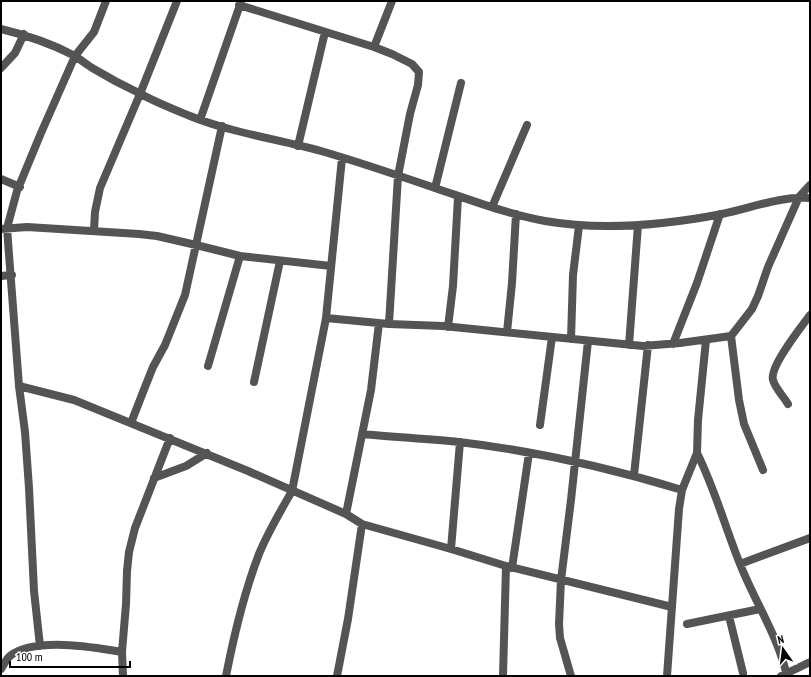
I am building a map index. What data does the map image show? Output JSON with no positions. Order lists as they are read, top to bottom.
{
  "scale_bar": "100 m",
  "north": "top"
}
